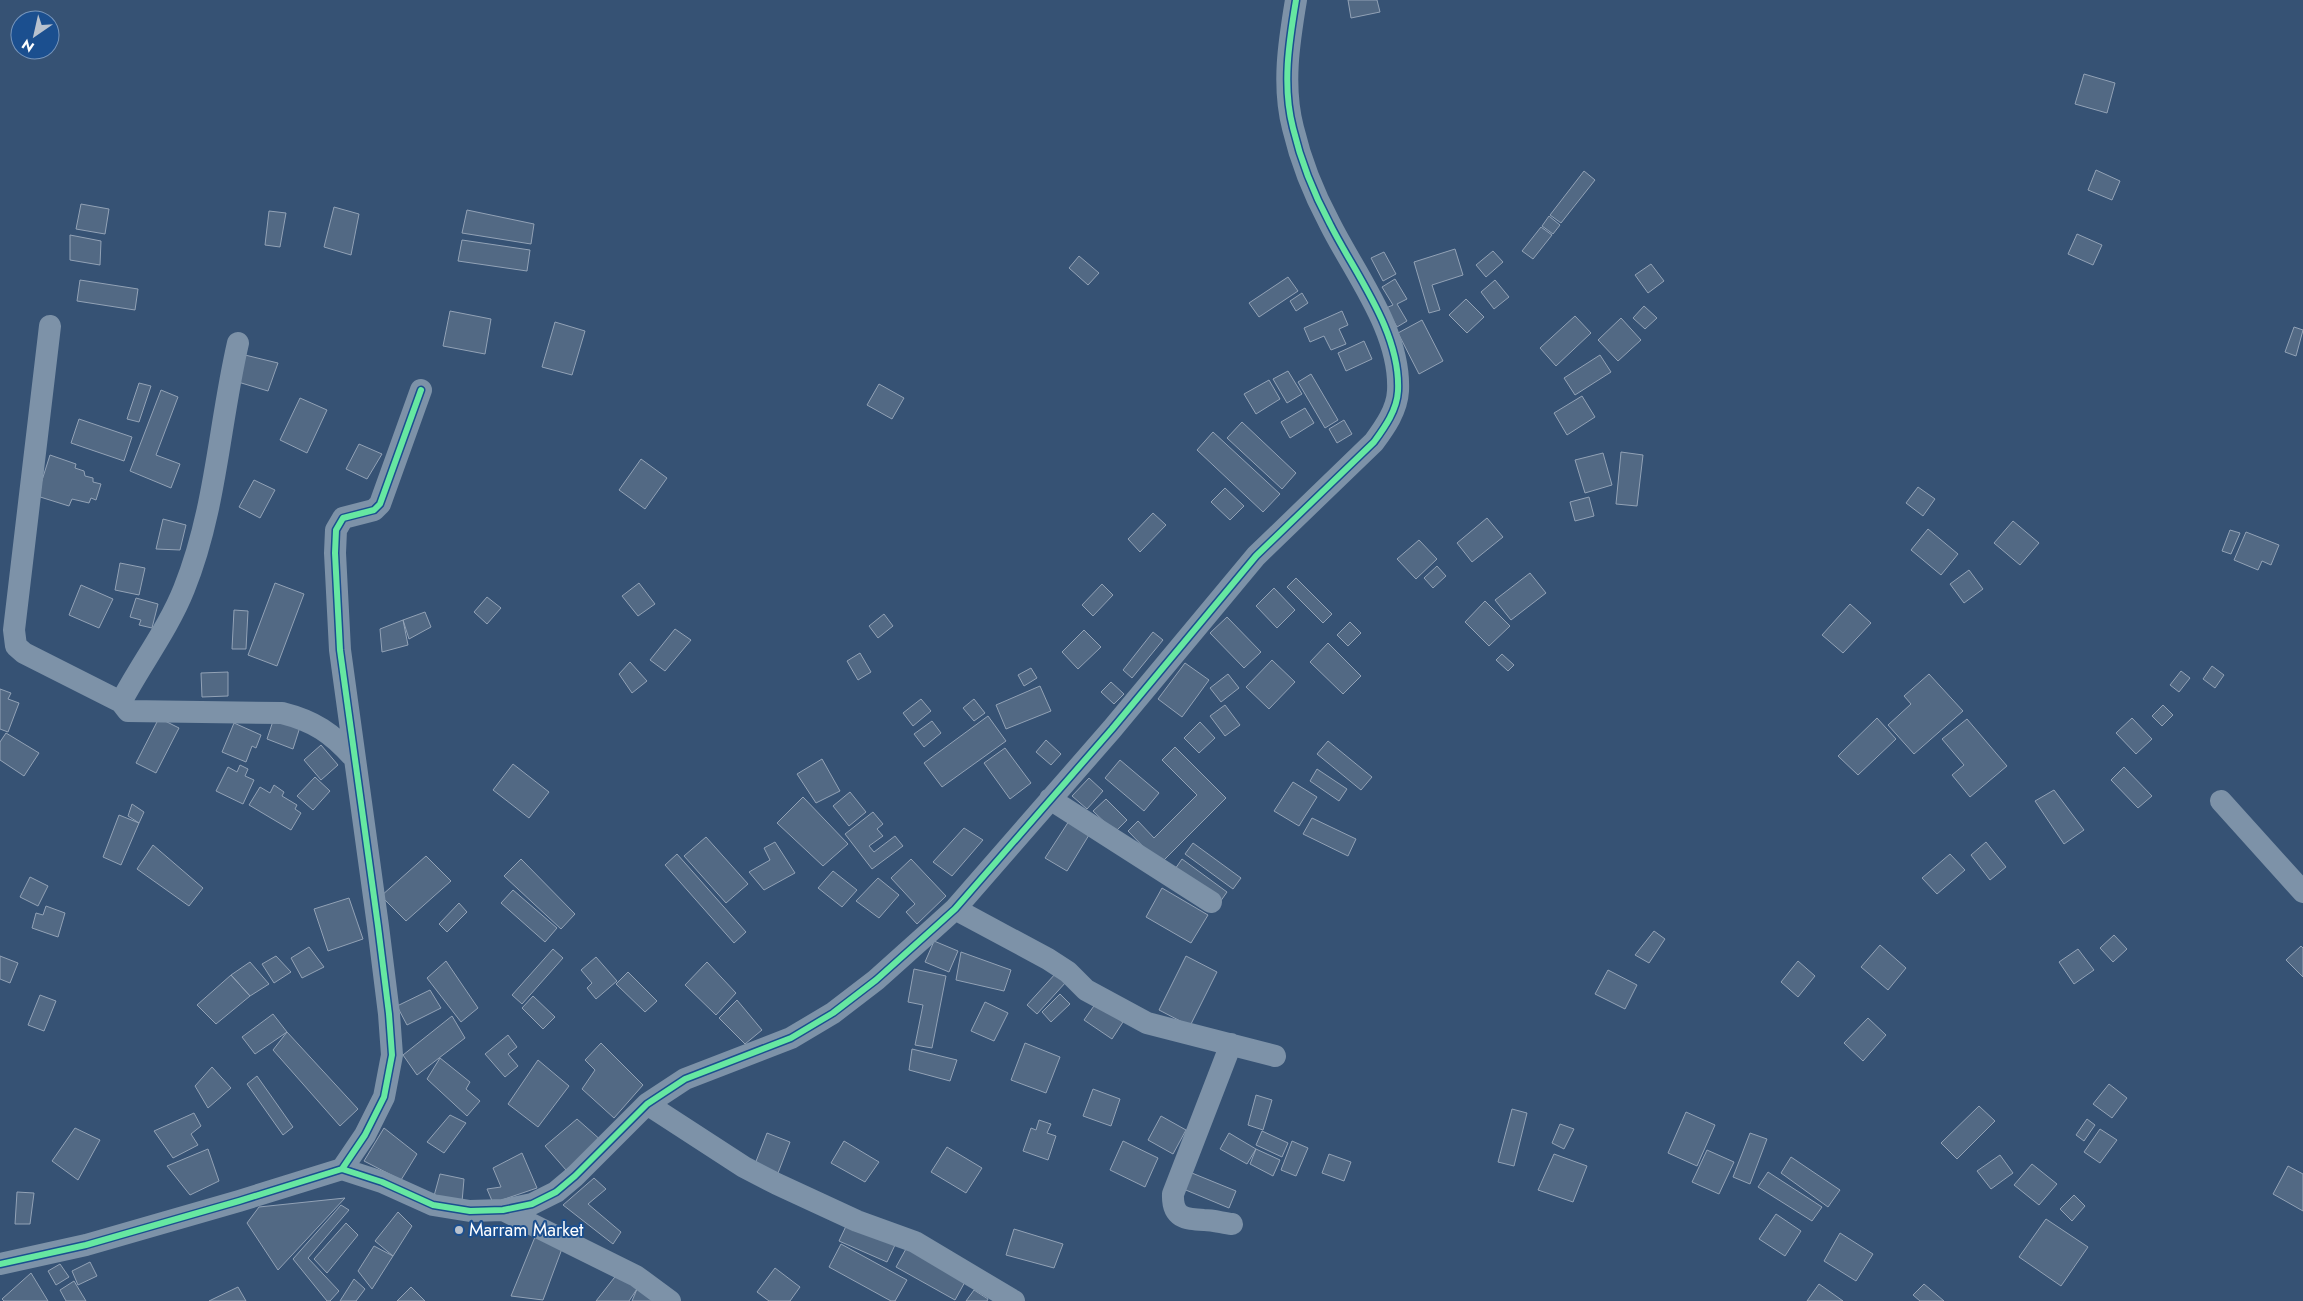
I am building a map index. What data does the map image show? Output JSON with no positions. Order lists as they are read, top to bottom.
{
  "places": ["Marram Market"],
  "north": "bottom left"
}
